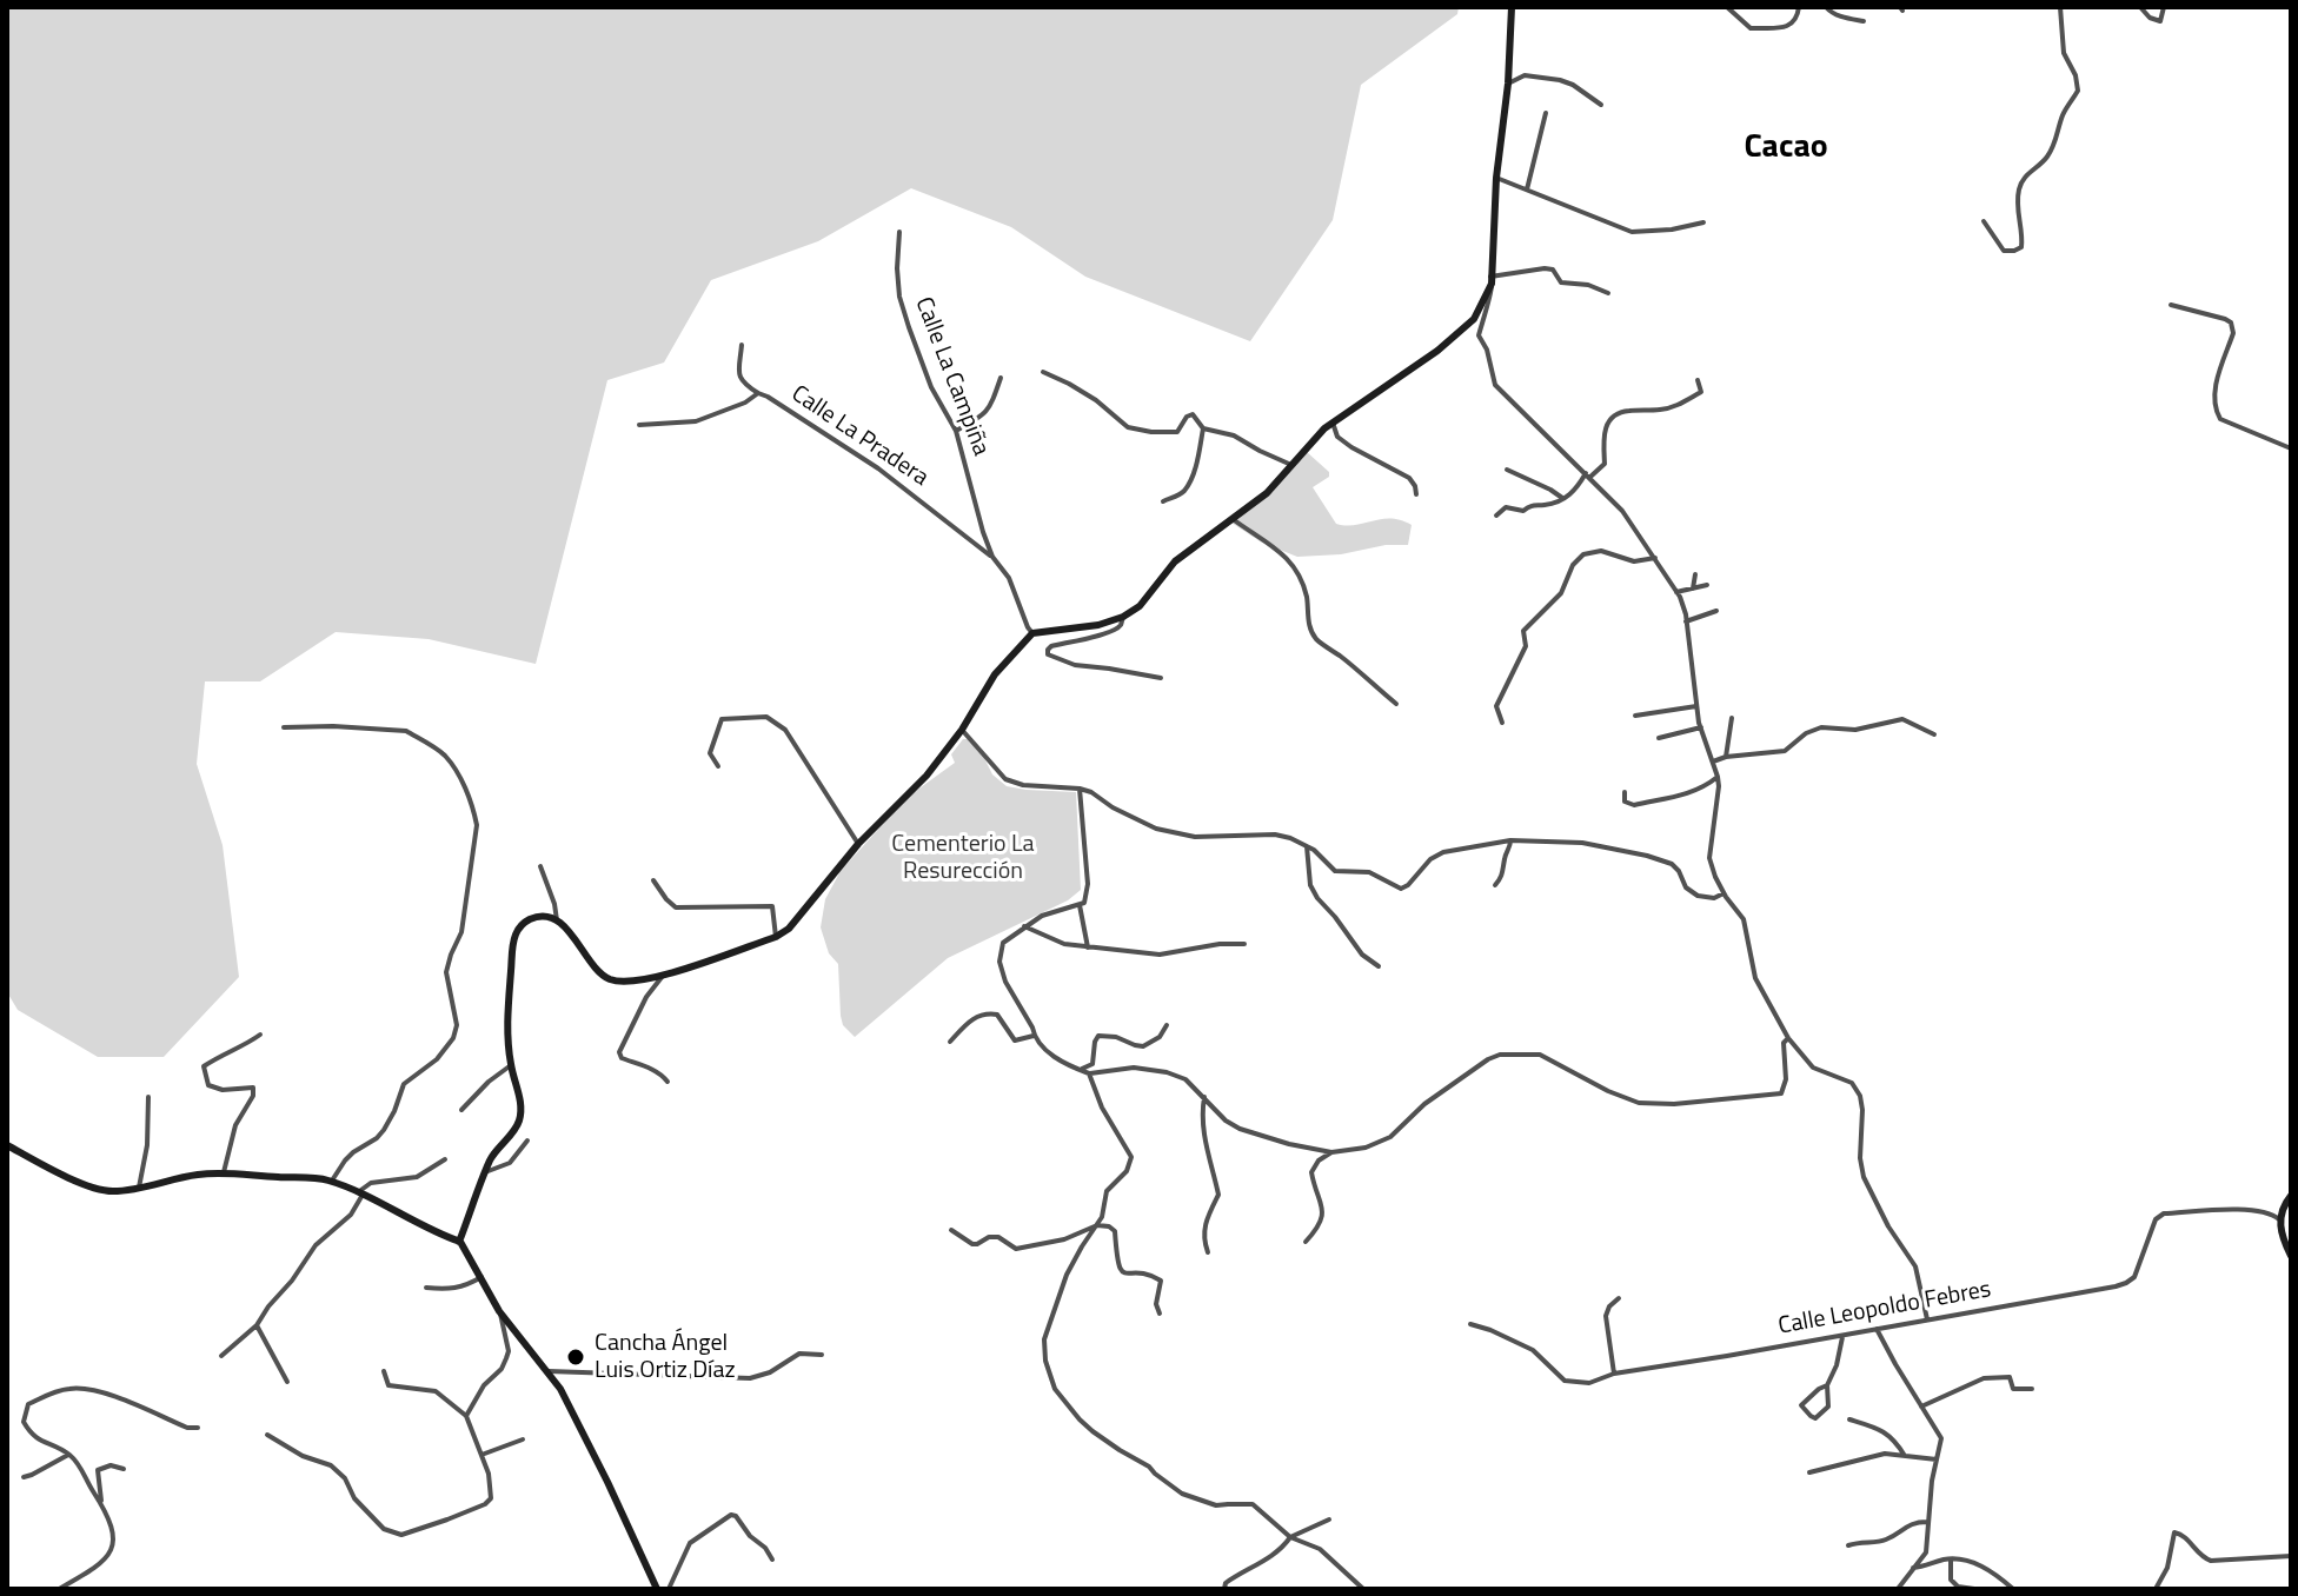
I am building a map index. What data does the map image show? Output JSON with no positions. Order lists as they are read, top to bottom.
{
  "streets": {
    "street": ["Calle La Campiña", "Calle La Pradera", "Calle Leopoldo Febres"]
  },
  "crossings": [
    ["Calle La Campiña", "Calle La Pradera"]
  ],
  "districts": ["Cacao"],
  "parks": ["Cementerio La Resurección"],
  "places": ["Cancha Ángel Luis Ortiz Díaz"]
}
